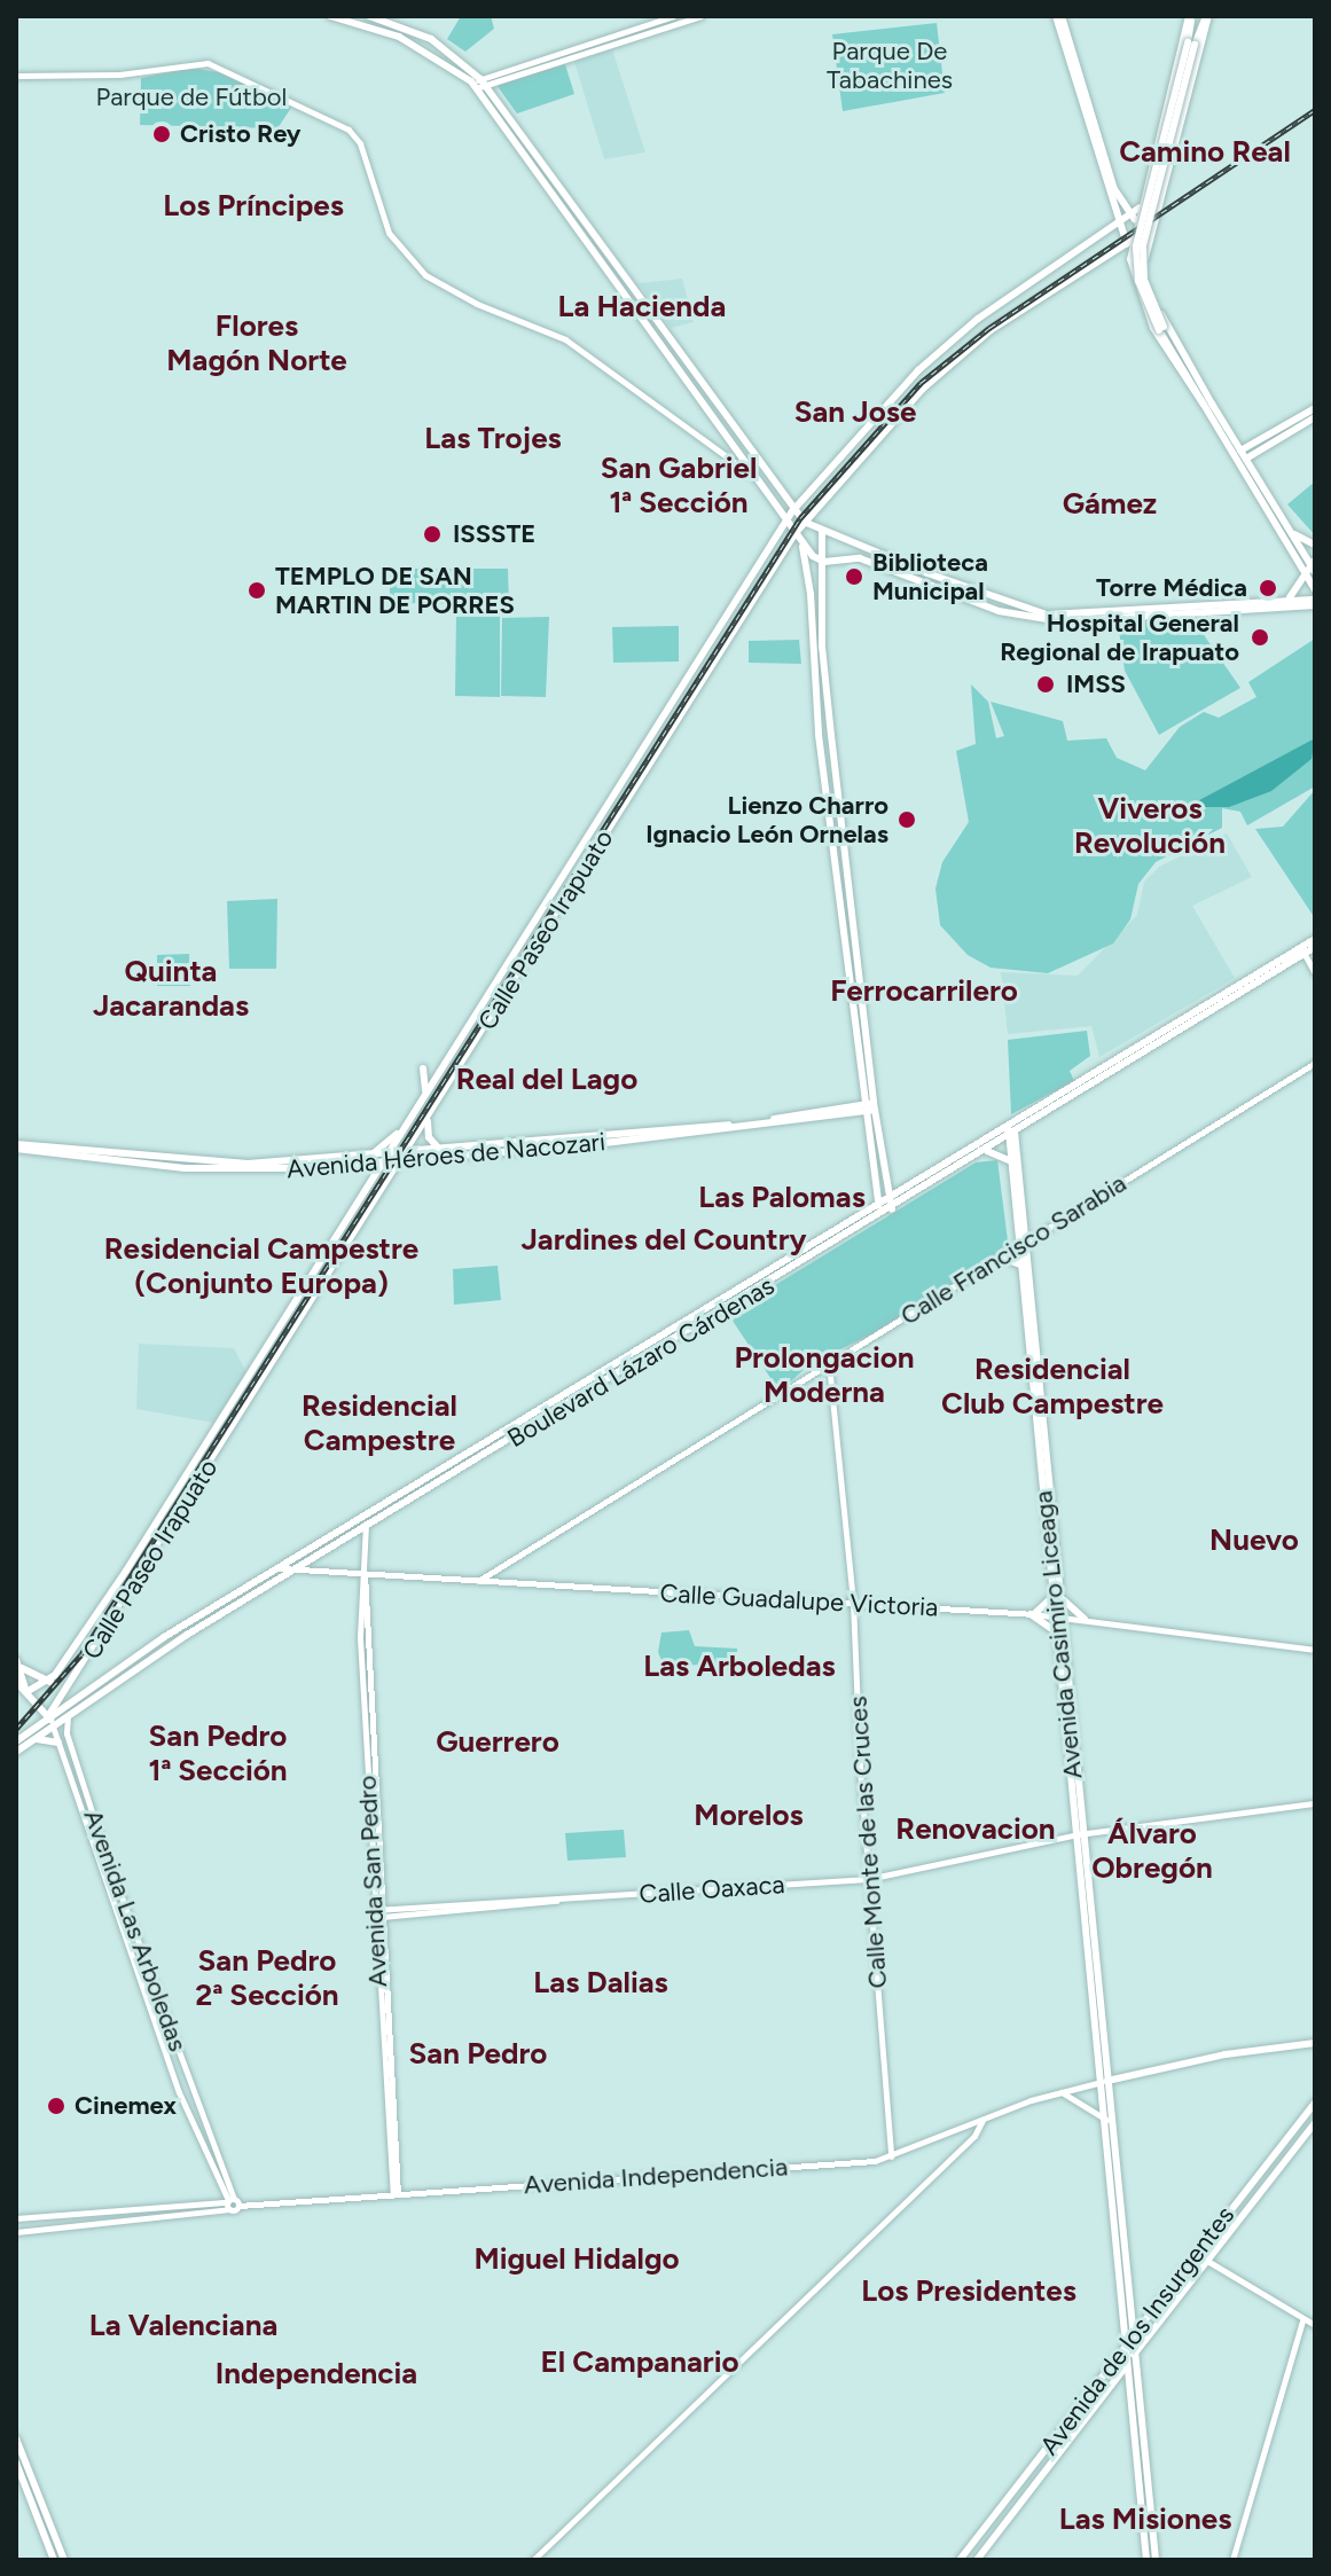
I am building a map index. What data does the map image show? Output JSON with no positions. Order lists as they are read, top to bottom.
{
  "streets": {
    "main road": [
      "Calle Paseo Irapuato",
      "Avenida Héroes de Nacozari",
      "Boulevard Lázaro Cárdenas",
      "Avenida Casimiro Liceaga",
      "Avenida Independencia",
      "Avenida de los Insurgentes"
    ],
    "street": [
      "Calle Francisco Sarabia",
      "Calle Guadalupe Victoria",
      "Calle Monte de las Cruces",
      "Avenida San Pedro",
      "Calle Oaxaca",
      "Avenida Las Arboledas"
    ]
  },
  "crossings": [
    ["Calle Paseo Irapuato", "Avenida Héroes de Nacozari"],
    ["Calle Paseo Irapuato", "Boulevard Lázaro Cárdenas"],
    ["Calle Francisco Sarabia", "Calle Guadalupe Victoria"],
    ["Calle Francisco Sarabia", "Avenida Casimiro Liceaga"],
    ["Calle Francisco Sarabia", "Calle Monte de las Cruces"],
    ["Boulevard Lázaro Cárdenas", "Calle Guadalupe Victoria"],
    ["Boulevard Lázaro Cárdenas", "Avenida Casimiro Liceaga"],
    ["Boulevard Lázaro Cárdenas", "Avenida San Pedro"],
    ["Boulevard Lázaro Cárdenas", "Avenida Las Arboledas"],
    ["Calle Guadalupe Victoria", "Avenida Casimiro Liceaga"],
    ["Calle Guadalupe Victoria", "Calle Monte de las Cruces"],
    ["Calle Guadalupe Victoria", "Avenida San Pedro"],
    ["Avenida Casimiro Liceaga", "Calle Oaxaca"],
    ["Avenida Casimiro Liceaga", "Avenida Independencia"],
    ["Avenida Casimiro Liceaga", "Avenida de los Insurgentes"],
    ["Calle Monte de las Cruces", "Calle Oaxaca"],
    ["Calle Monte de las Cruces", "Avenida Independencia"],
    ["Avenida San Pedro", "Calle Oaxaca"],
    ["Avenida San Pedro", "Avenida Independencia"],
    ["Avenida Las Arboledas", "Avenida Independencia"]
  ],
  "districts": [
    "Camino Real",
    "Los Príncipes",
    "La Hacienda",
    "Flores Magón Norte",
    "San Jose",
    "Las Trojes",
    "San Gabriel 1ª Sección",
    "Gámez",
    "Viveros Revolución",
    "Quinta Jacarandas",
    "Ferrocarrilero",
    "Real del Lago",
    "Las Palomas",
    "Jardines del Country",
    "Residencial Campestre (Conjunto Europa)",
    "Prolongacion Moderna",
    "Residencial Club Campestre",
    "Residencial Campestre",
    "Nuevo",
    "Las Arboledas",
    "San Pedro 1ª Sección",
    "Guerrero",
    "Morelos",
    "Renovacion",
    "Álvaro Obregón",
    "San Pedro 2ª Sección",
    "Las Dalias",
    "San Pedro",
    "Miguel Hidalgo",
    "Los Presidentes",
    "La Valenciana",
    "El Campanario",
    "Independencia",
    "Las Misiones"
  ],
  "parks": ["Parque De Tabachines", "Parque de Fútbol"],
  "places": [
    "Cristo Rey",
    "ISSSTE",
    "Biblioteca Municipal",
    "Torre Médica",
    "TEMPLO DE SAN MARTIN DE PORRES",
    "Hospital General Regional de Irapuato",
    "IMSS",
    "Lienzo Charro Ignacio León Ornelas",
    "Cinemex"
  ]
}
